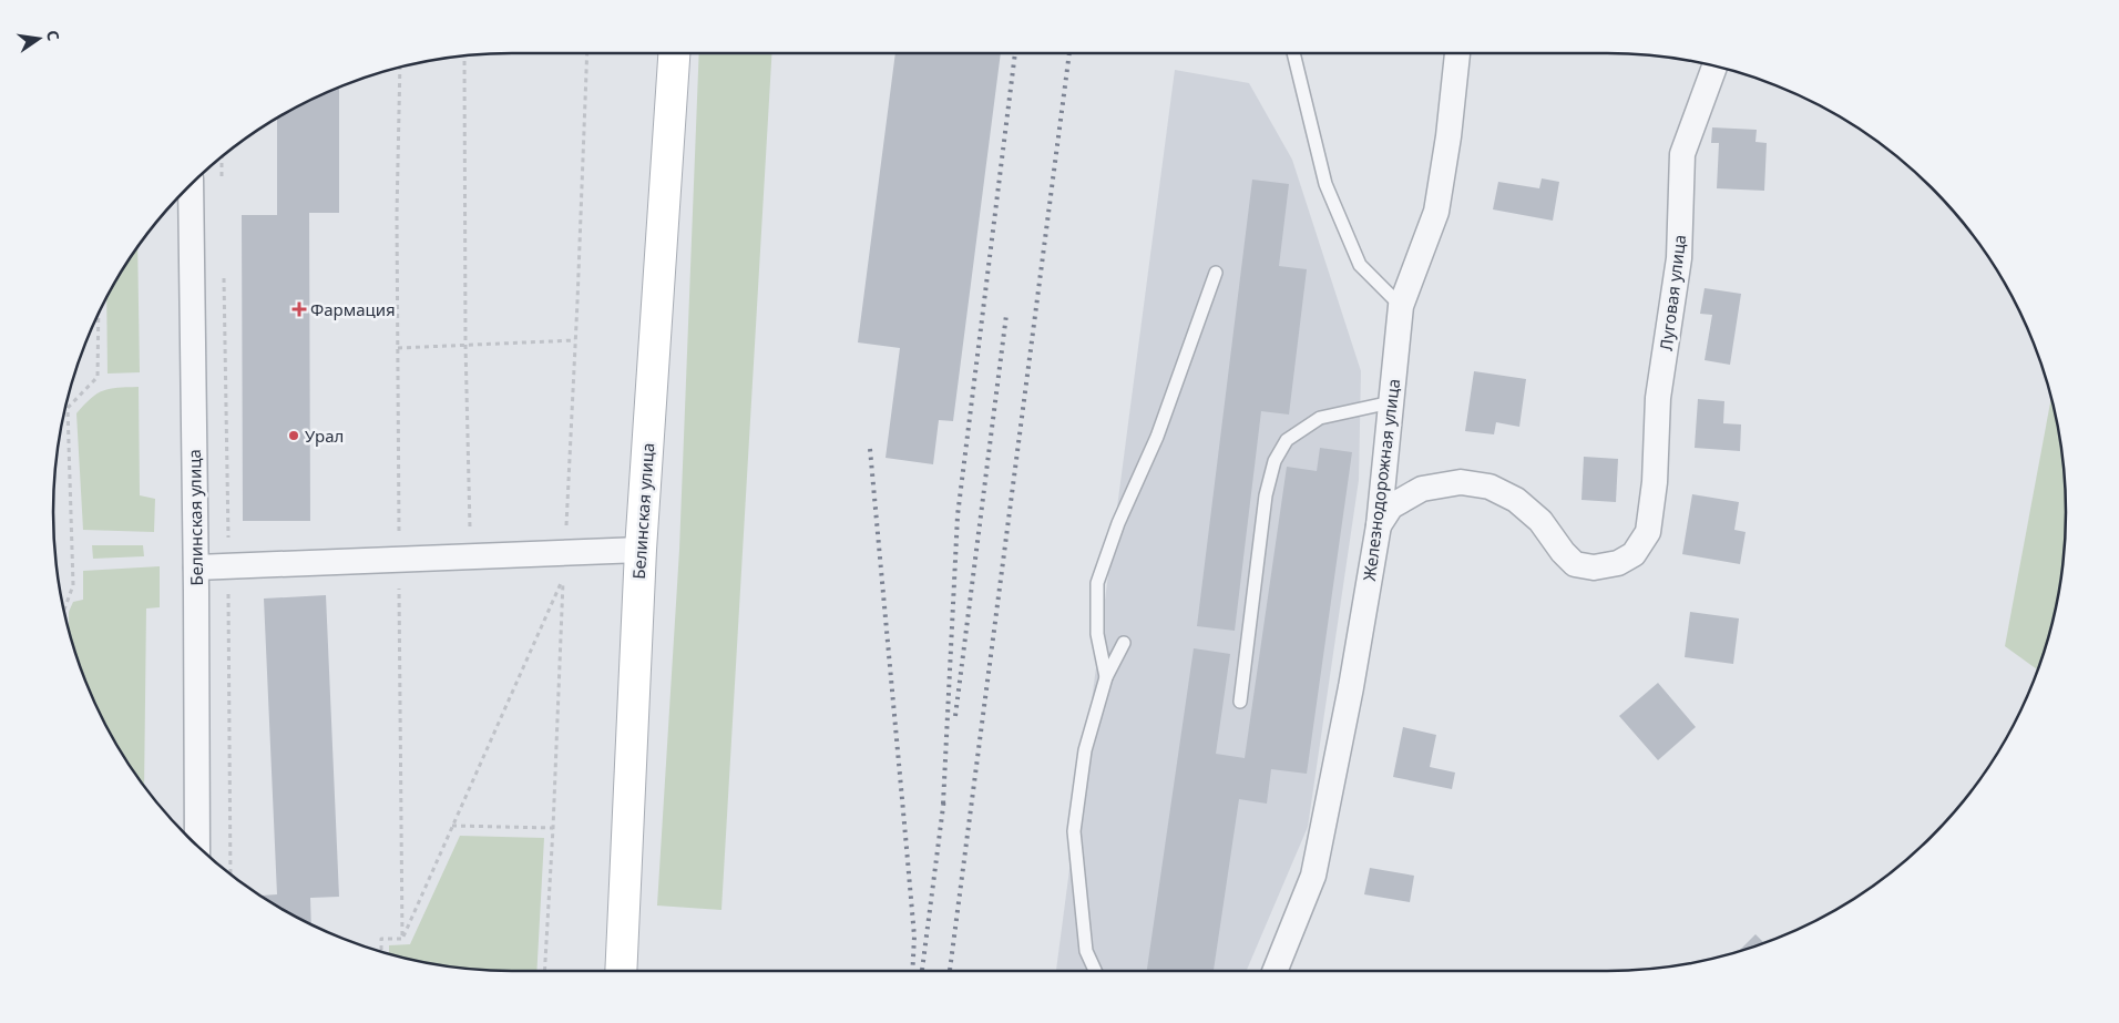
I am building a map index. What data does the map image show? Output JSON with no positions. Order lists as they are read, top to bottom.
{
  "streets": {
    "main road": ["Белинская улица"],
    "street": ["Луговая улица", "Железнодорожная улица"]
  },
  "crossings": [
    ["Луговая улица", "Железнодорожная улица"]
  ],
  "places": {
    "health": ["Фармация"],
    "other": ["Урал"]
  },
  "north": "right"
}
